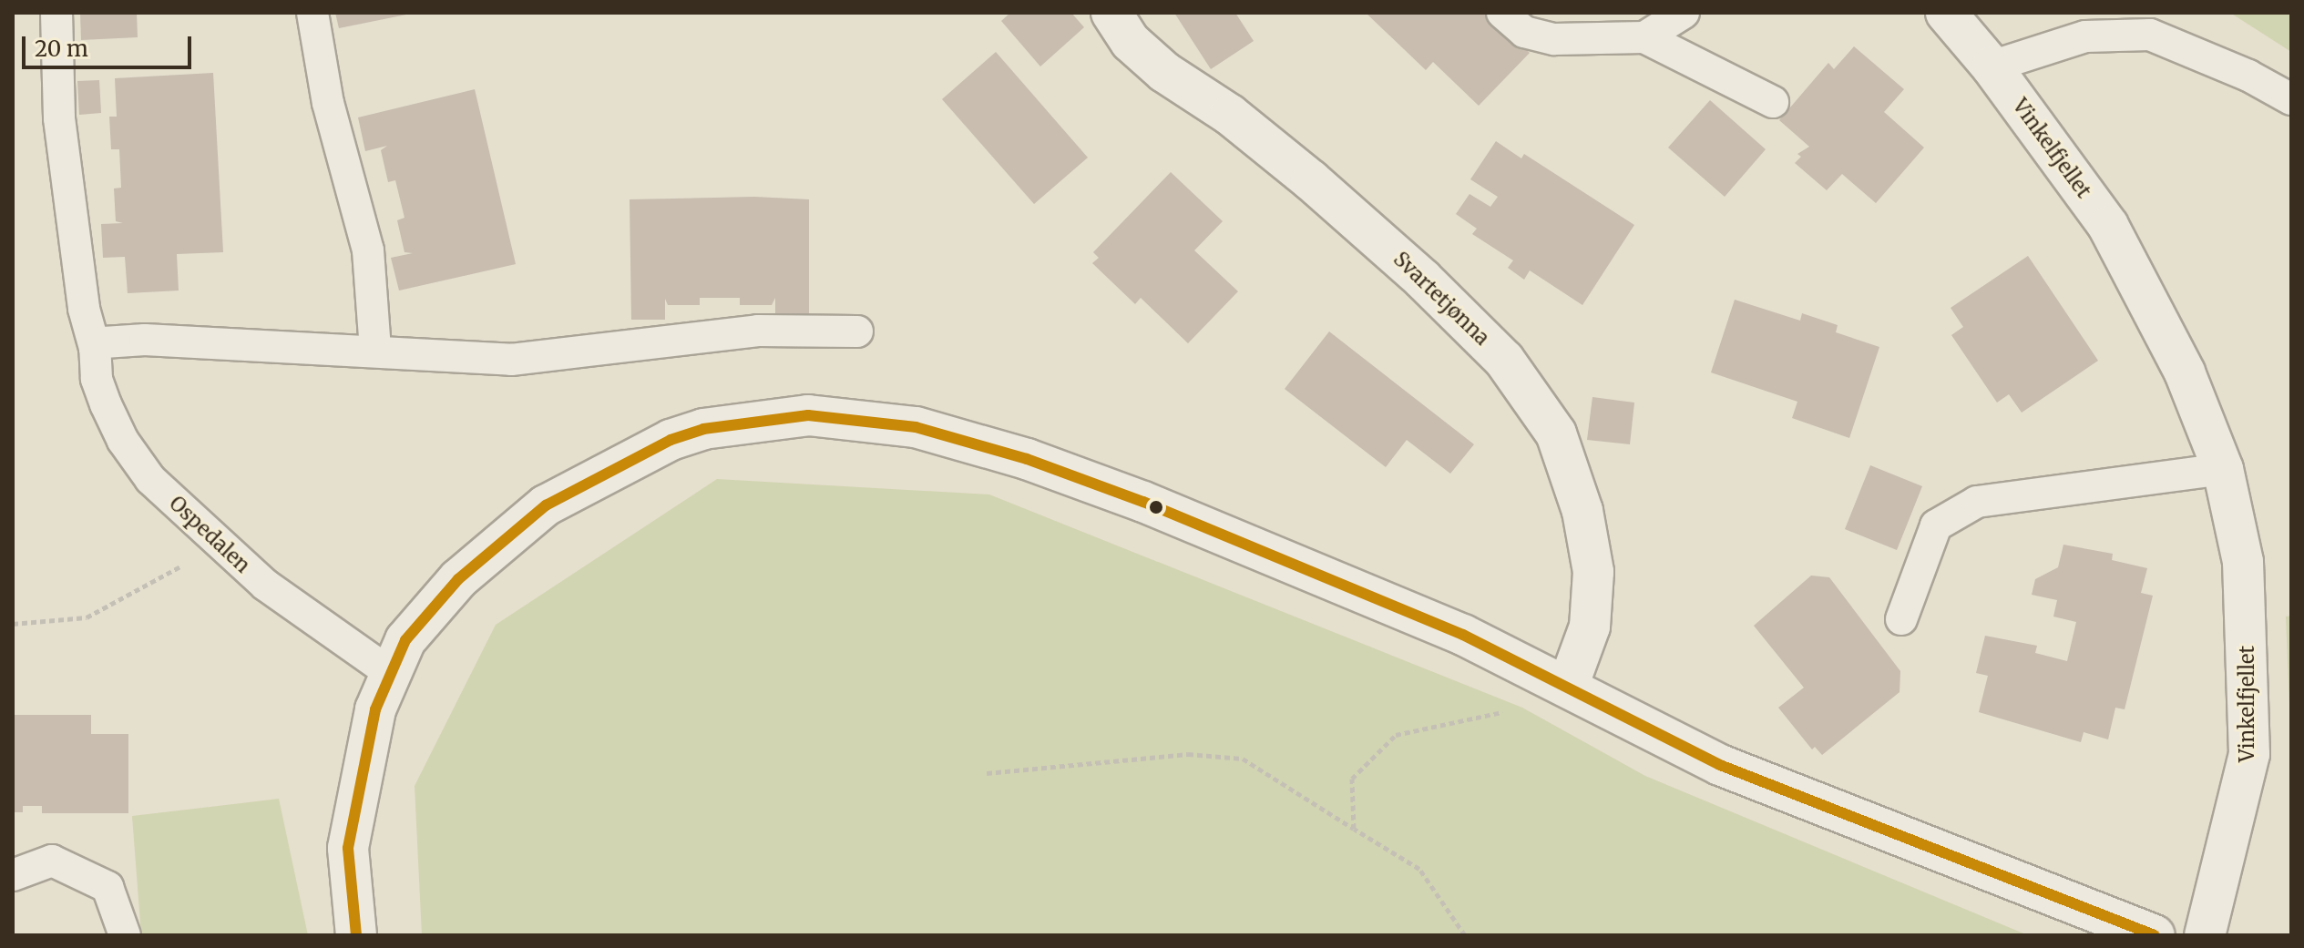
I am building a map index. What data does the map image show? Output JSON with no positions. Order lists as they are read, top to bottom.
{
  "streets": {
    "street": ["Vinkelfjellet", "Svartetjønna"],
    "lane": ["Ospedalen"]
  },
  "scale_bar": "20 m"
}
